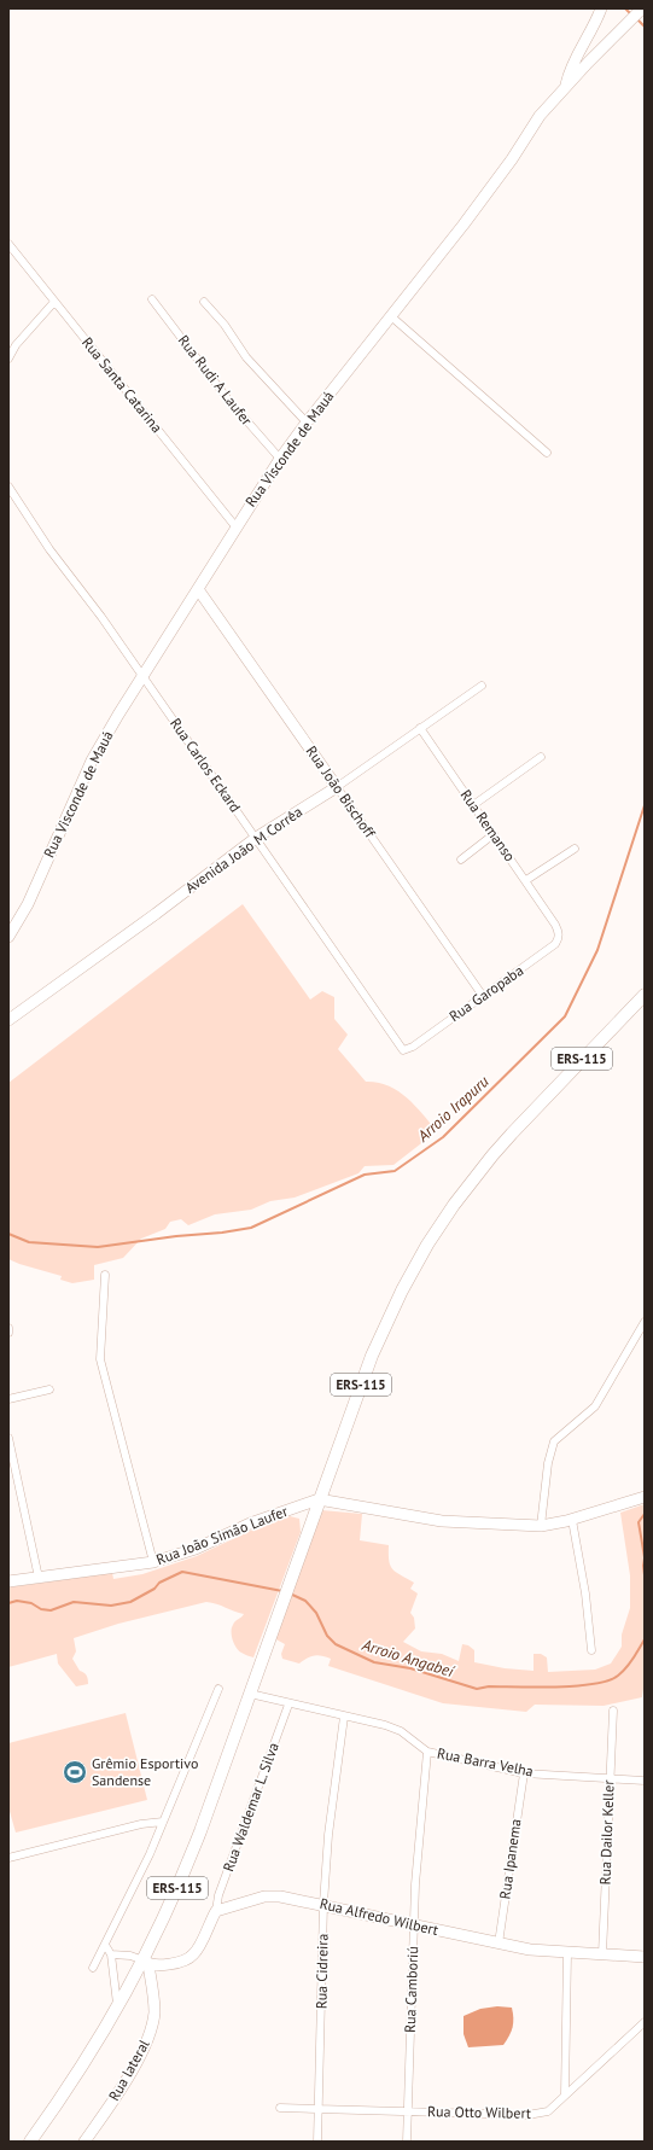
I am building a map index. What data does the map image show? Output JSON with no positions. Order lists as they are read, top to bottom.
{
  "streets": {
    "main road": ["ERS-115"],
    "street": [
      "Rua Rudi A Laufer",
      "Rua Santa Catarina",
      "Rua Visconde de Mauá",
      "Rua Carlos Eckard",
      "Rua João Bischoff",
      "Rua Remanso",
      "Avenida João M Corrêa",
      "Rua Garopaba",
      "Rua João Simão Laufer",
      "Rua Barra Velha",
      "Rua Waldemar L. Silva",
      "Rua Dailor Keller",
      "Rua Ipanema",
      "Rua Alfredo Wilbert",
      "Rua Cidreira",
      "Rua Camboriú",
      "Rua lateral",
      "Rua Otto Wilbert"
    ]
  },
  "crossings": [
    ["Rua Rudi A Laufer", "Rua Visconde de Mauá"],
    ["Rua Santa Catarina", "Rua Visconde de Mauá"],
    ["Rua Visconde de Mauá", "Rua Carlos Eckard"],
    ["Rua Visconde de Mauá", "Rua João Bischoff"],
    ["Rua Carlos Eckard", "Avenida João M Corrêa"],
    ["Rua Carlos Eckard", "Rua Garopaba"],
    ["Rua João Bischoff", "Avenida João M Corrêa"],
    ["Rua João Bischoff", "Rua Garopaba"],
    ["Rua Remanso", "Avenida João M Corrêa"],
    ["Rua Remanso", "Rua Garopaba"],
    ["ERS-115", "Rua João Simão Laufer"],
    ["ERS-115", "Rua Barra Velha"],
    ["ERS-115", "Rua lateral"],
    ["Rua Barra Velha", "Rua Waldemar L. Silva"],
    ["Rua Barra Velha", "Rua Dailor Keller"],
    ["Rua Barra Velha", "Rua Ipanema"],
    ["Rua Barra Velha", "Rua Cidreira"],
    ["Rua Barra Velha", "Rua Camboriú"],
    ["Rua Waldemar L. Silva", "Rua Alfredo Wilbert"],
    ["Rua Dailor Keller", "Rua Alfredo Wilbert"],
    ["Rua Ipanema", "Rua Alfredo Wilbert"],
    ["Rua Alfredo Wilbert", "Rua Cidreira"],
    ["Rua Alfredo Wilbert", "Rua Camboriú"],
    ["Rua Cidreira", "Rua Otto Wilbert"],
    ["Rua Camboriú", "Rua Otto Wilbert"]
  ],
  "water": ["Arroio Irapuru", "Arroio Angabeí"],
  "places": {
    "sports": ["Grêmio Esportivo Sandense"]
  }
}
